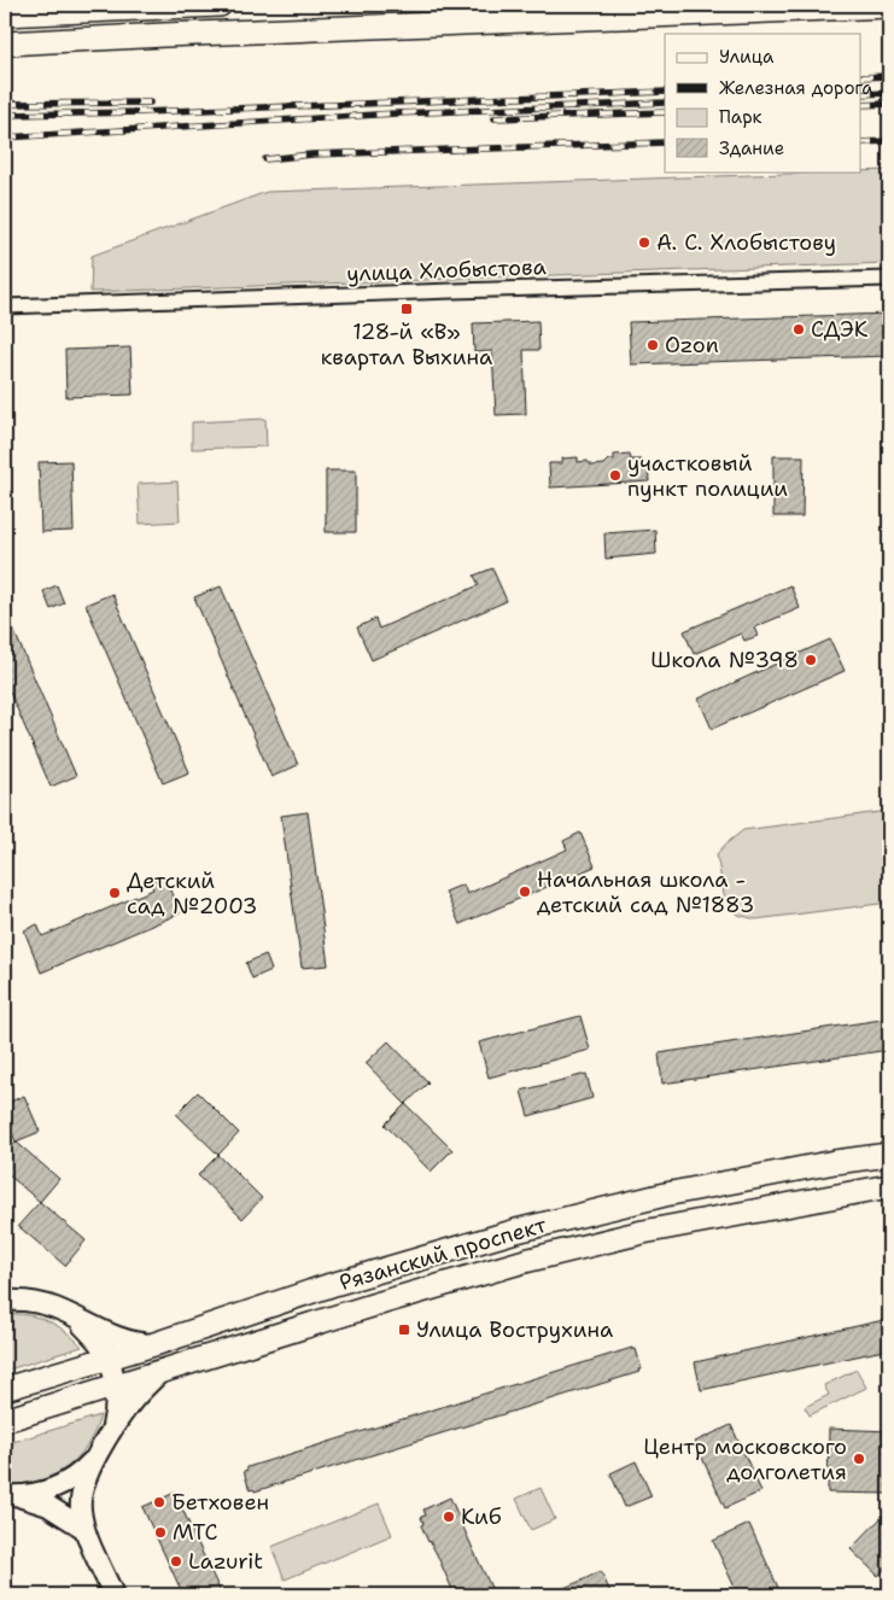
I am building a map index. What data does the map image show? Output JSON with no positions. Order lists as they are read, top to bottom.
{
  "streets": {
    "main road": ["Рязанский проспект"],
    "street": ["улица Хлобыстова"]
  },
  "places": {
    "other": [
      "А. С. Хлобыстову",
      "СДЭК",
      "Ozon",
      "участковый пункт полиции",
      "Школа №398",
      "Начальная школа - детский сад №1883",
      "Детский сад №2003",
      "Центр московского долголетия",
      "Бетховен",
      "Киб",
      "МТС",
      "Lazurit"
    ],
    "transit": ["128-й «В» квартал Выхина", "Улица Вострухина"]
  },
  "legend": [
    "Улица",
    "Железная дорога",
    "Парк",
    "Здание"
  ]
}
